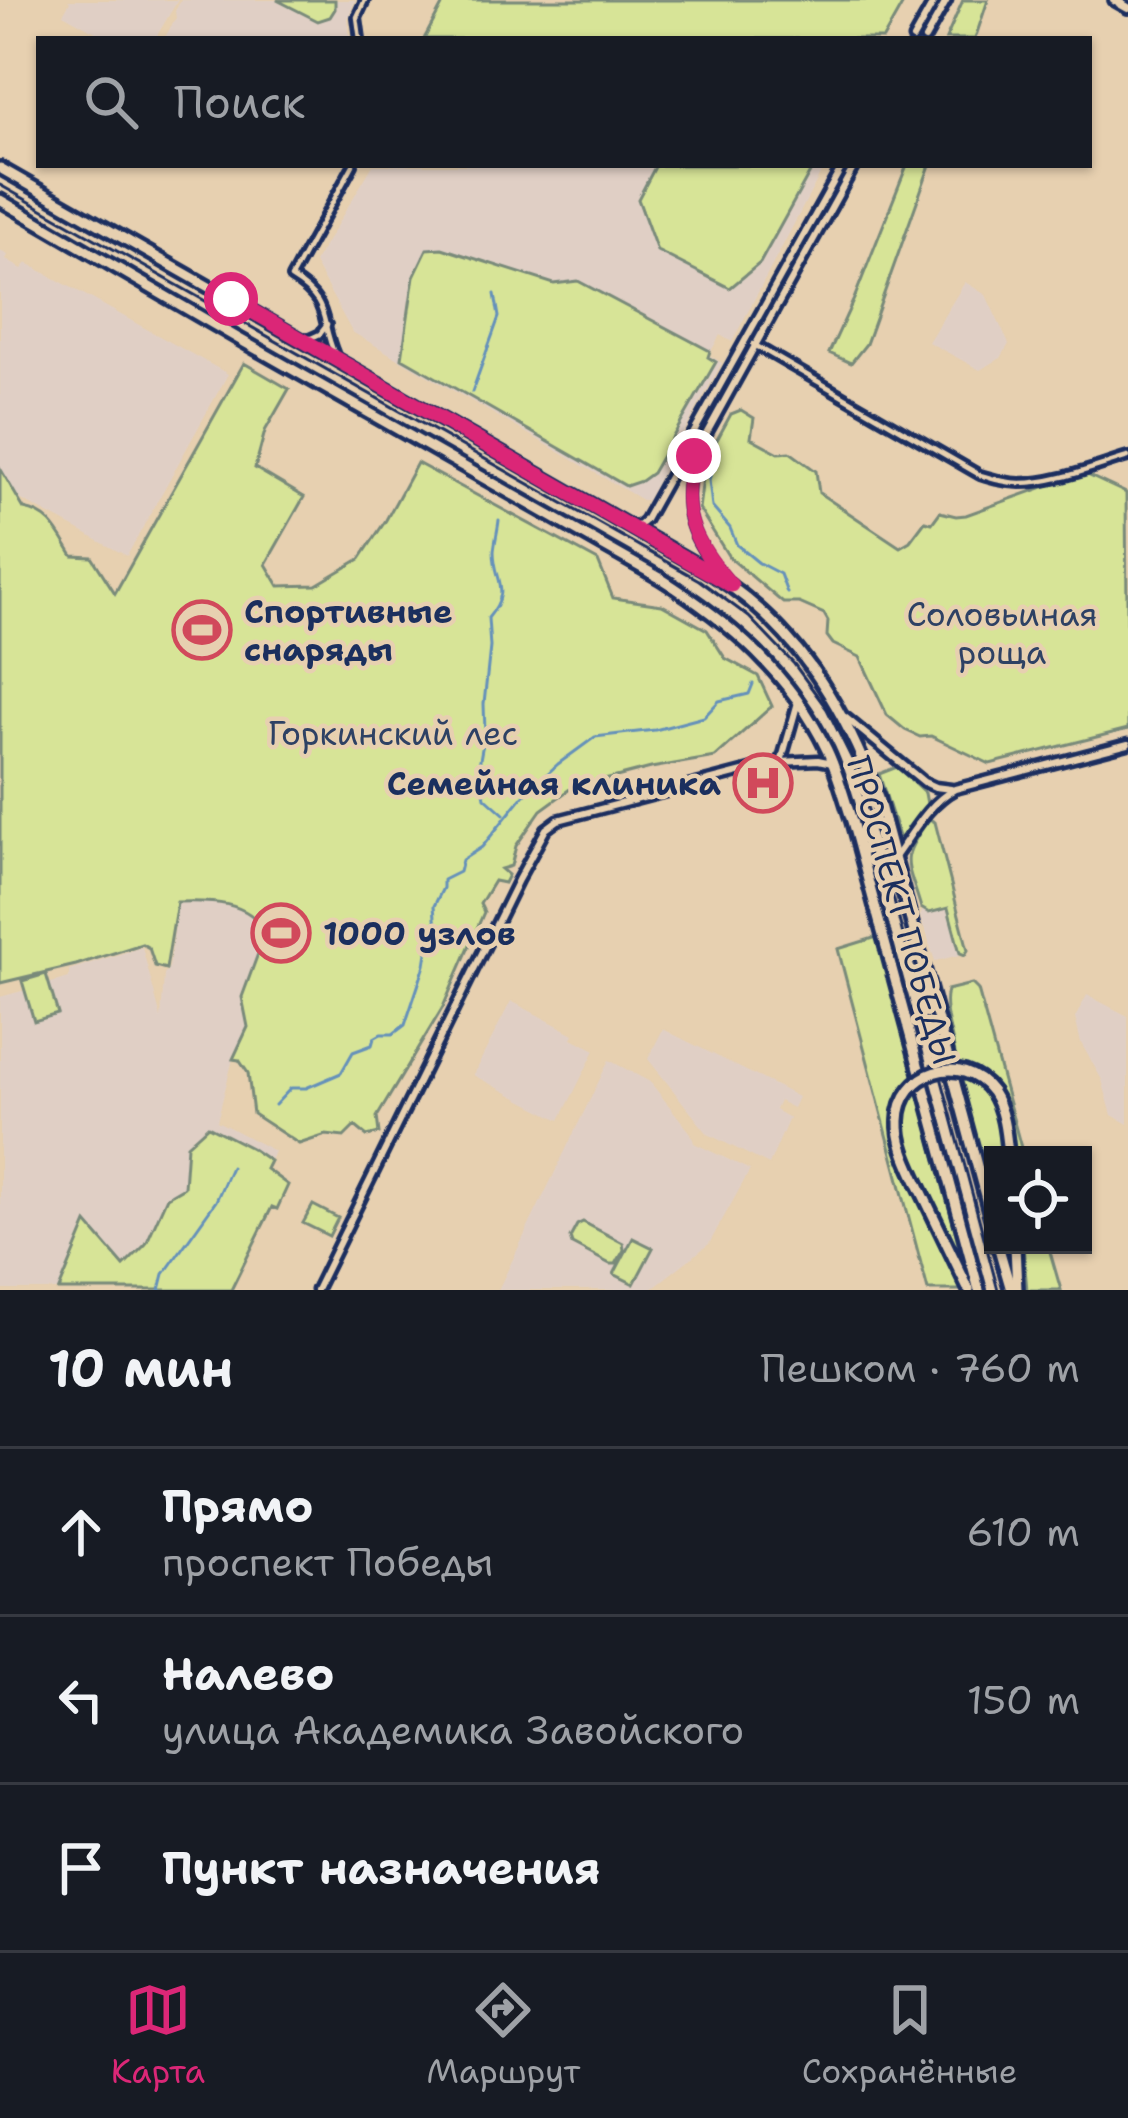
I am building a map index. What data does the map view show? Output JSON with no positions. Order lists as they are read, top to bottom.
{
  "streets": {
    "main road": ["ПРОСПЕКТ ПОБЕДЫ"]
  },
  "parks": ["Соловьиная роща", "Горкинский лес"],
  "places": {
    "sports": ["Спортивные снаряды", "1000 узлов"],
    "hospital": ["Семейная клиника"]
  },
  "page": {
    "search": "Поиск",
    "heading": ["10 мин", "Пешком · 760 m"],
    "list": [
      ["Прямо", "проспект Победы", "610 m"],
      ["Налево", "улица Академика Завойского", "150 m"],
      "Пункт назначения"
    ],
    "nav": ["Карта", "Маршрут", "Сохранённые"]
  }
}
